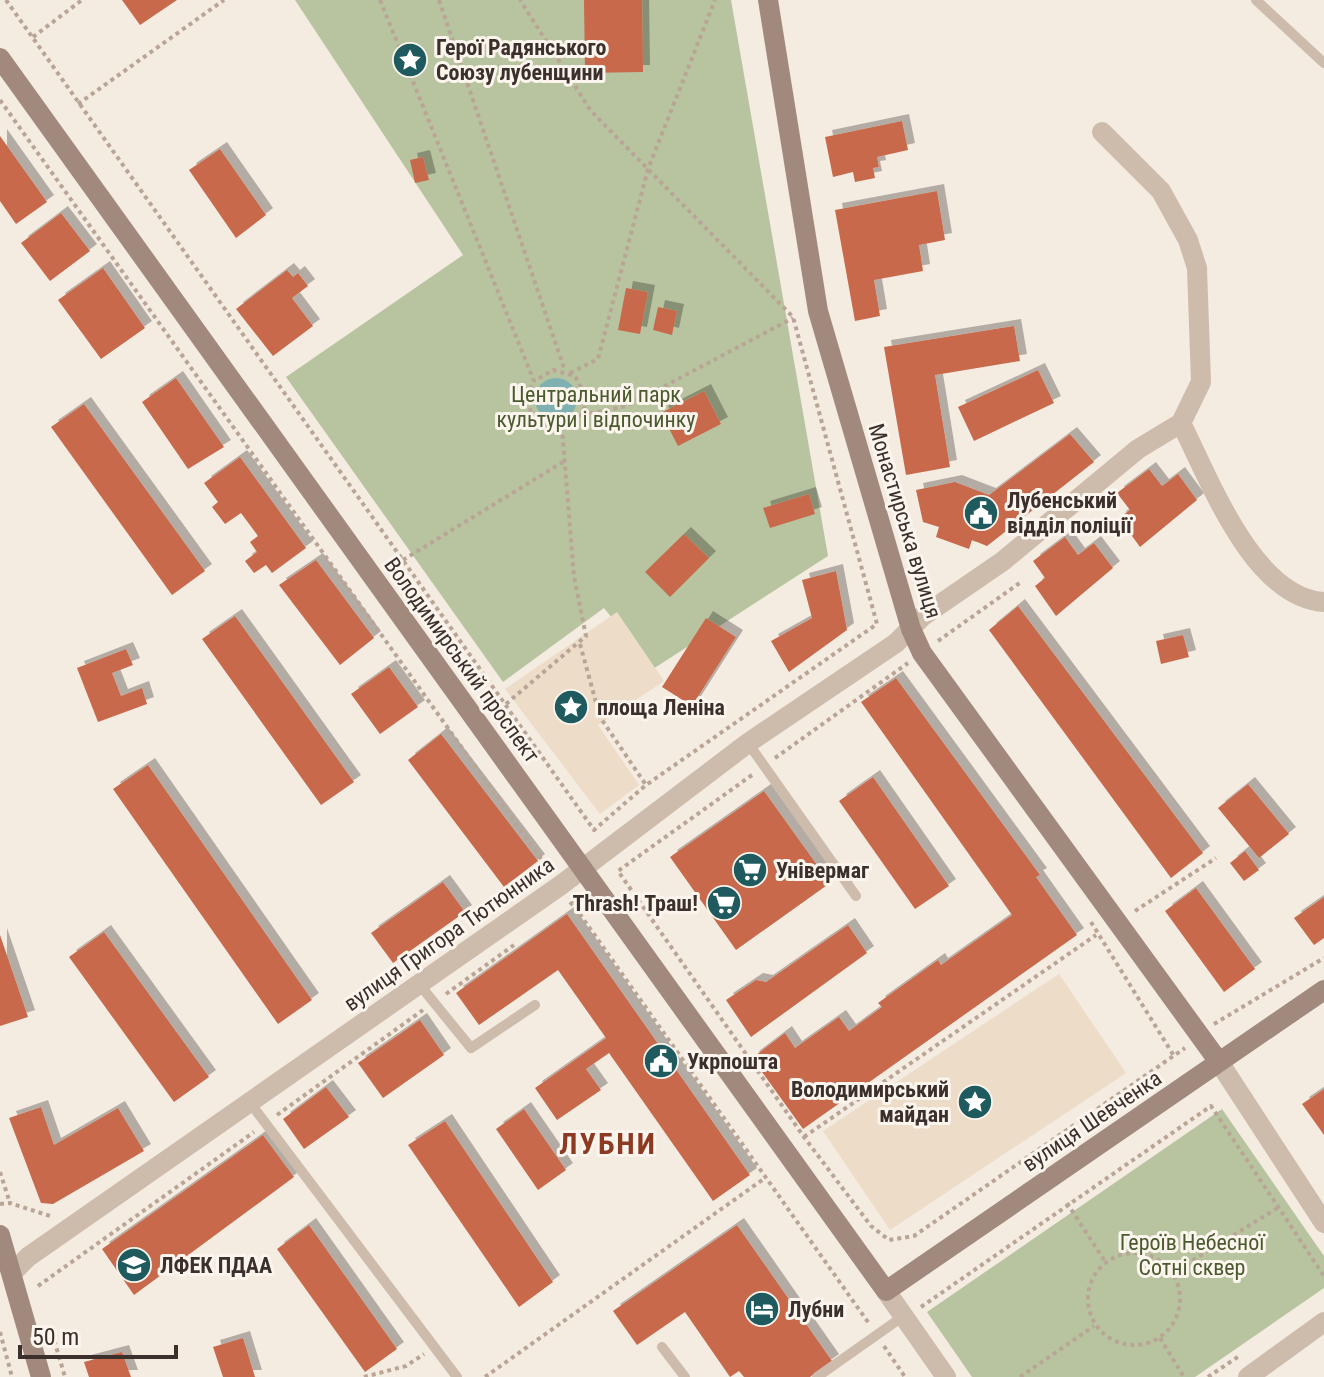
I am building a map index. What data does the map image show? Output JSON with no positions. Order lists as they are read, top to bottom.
{
  "streets": {
    "main road": ["Монастирська вулиця", "Володимирський проспект", "вулиця Шевченка"],
    "street": ["вулиця Григора Тютюнника"]
  },
  "crossings": [
    ["Монастирська вулиця", "вулиця Григора Тютюнника"],
    ["Монастирська вулиця", "вулиця Шевченка"],
    ["Володимирський проспект", "вулиця Григора Тютюнника"],
    ["Володимирський проспект", "вулиця Шевченка"]
  ],
  "districts": ["ЛУБНИ"],
  "parks": ["Центральний парк культури і відпочинку", "Героїв Небесної Сотні сквер"],
  "places": {
    "place": ["Герої Радянського Союзу лубенщини", "площа Леніна", "Володимирський майдан"],
    "public building": ["Лубенський відділ поліції", "Укрпошта"],
    "supermarket": ["Універмаг", "Thrash! Траш!"],
    "school or university": ["ЛФЕК ПДАА"],
    "hotel": ["Лубни"]
  },
  "scale_bar": "50 m"
}
